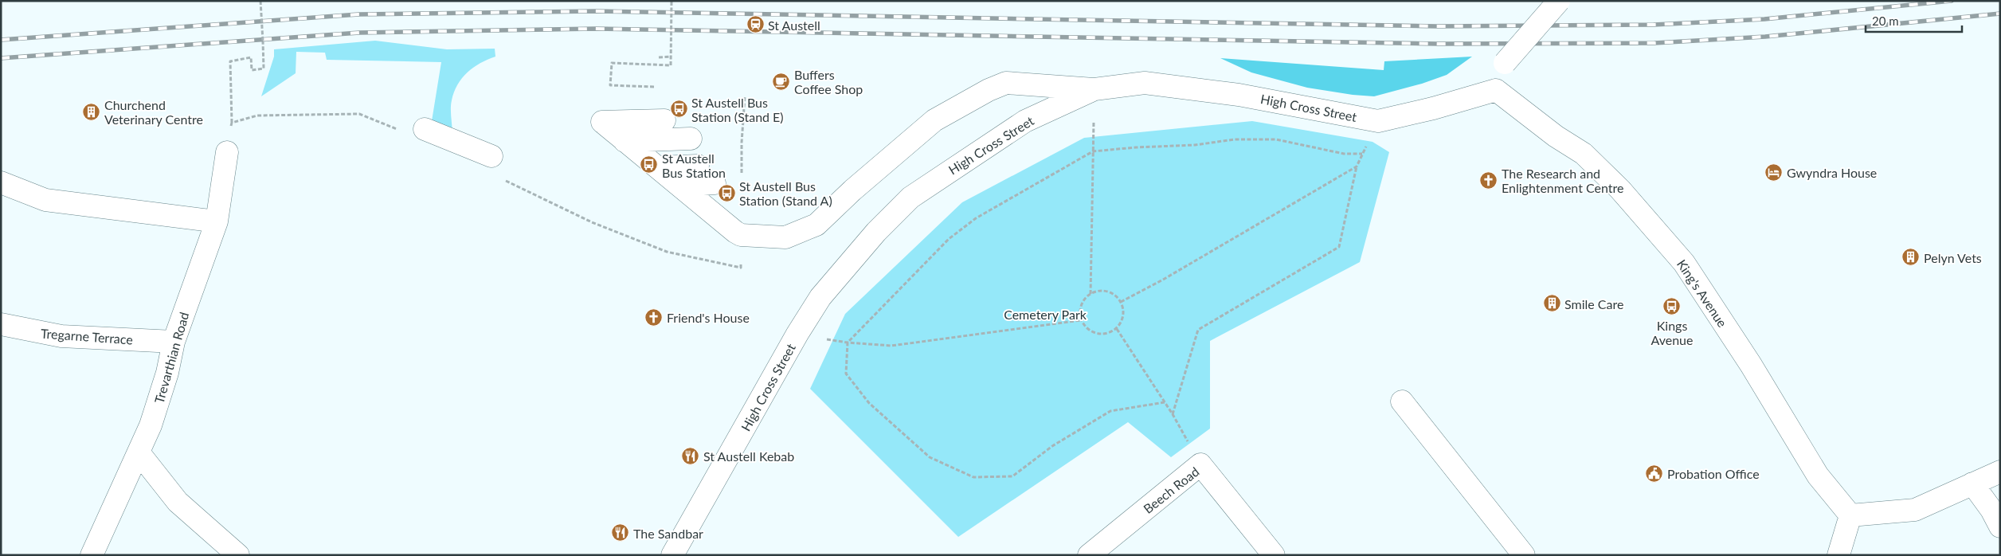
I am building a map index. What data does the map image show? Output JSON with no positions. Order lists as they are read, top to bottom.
{
  "streets": {
    "street": [
      "High Cross Street",
      "King's Avenue",
      "Tregarne Terrace",
      "Trevarthian Road",
      "Beech Road"
    ]
  },
  "crossings": [
    ["High Cross Street", "King's Avenue"],
    ["Tregarne Terrace", "Trevarthian Road"]
  ],
  "parks": ["Cemetery Park"],
  "places": {
    "station": ["St Austell"],
    "cafe": ["Buffers Coffee Shop"],
    "bus stop": [
      "St Austell Bus Station (Stand E)",
      "St Austell Bus Station",
      "St Austell Bus Station (Stand A)",
      "Kings Avenue"
    ],
    "building": ["Churchend Veterinary Centre", "Pelyn Vets", "Smile Care"],
    "hotel": ["Gwyndra House"],
    "church": ["The Research and Enlightenment Centre", "Friend's House"],
    "restaurant": ["St Austell Kebab", "The Sandbar"],
    "public building": ["Probation Office"]
  },
  "scale_bar": "20 m"
}
